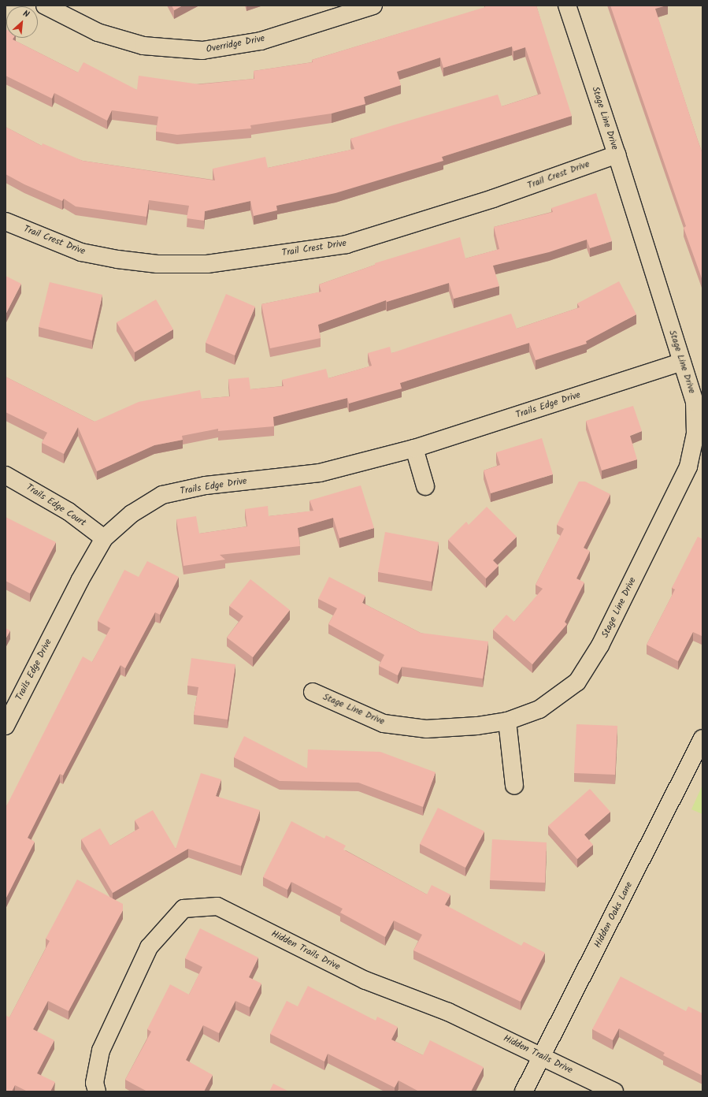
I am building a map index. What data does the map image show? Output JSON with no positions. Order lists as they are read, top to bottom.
{
  "streets": {
    "street": [
      "Overridge Drive",
      "Stage Line Drive",
      "Trail Crest Drive",
      "Trails Edge Drive",
      "Trails Edge Court",
      "Hidden Oaks Lane",
      "Hidden Trails Drive"
    ]
  },
  "crossings": [
    ["Stage Line Drive", "Trail Crest Drive"],
    ["Stage Line Drive", "Trails Edge Drive"],
    ["Trails Edge Drive", "Trails Edge Court"],
    ["Hidden Oaks Lane", "Hidden Trails Drive"]
  ],
  "north": "top right"
}
